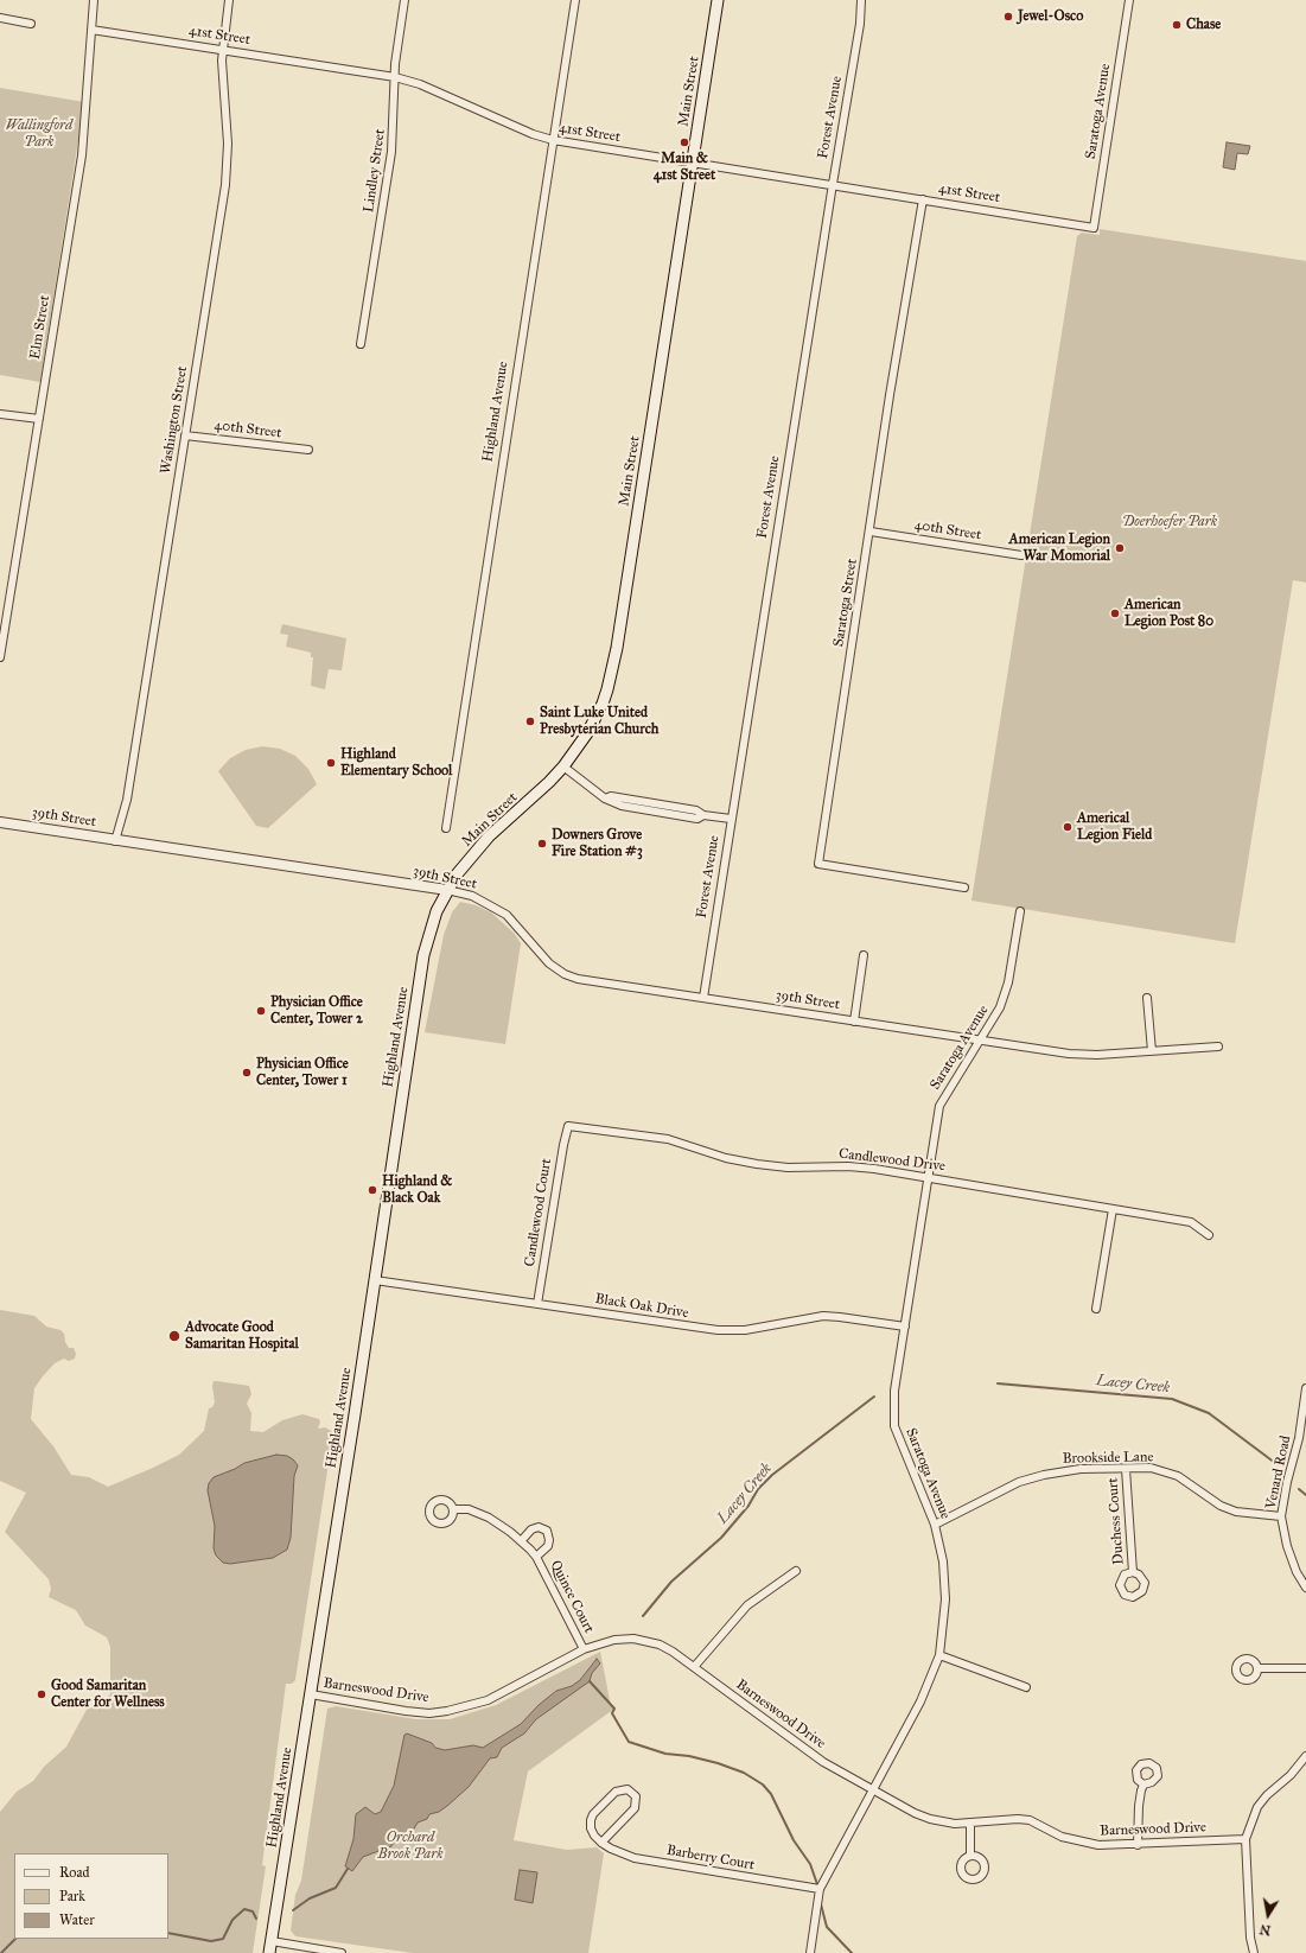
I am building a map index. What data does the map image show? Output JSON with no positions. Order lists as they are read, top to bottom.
{
  "streets": {
    "main road": ["Main Street", "Highland Avenue"],
    "street": [
      "41st Street",
      "Saratoga Avenue",
      "Forest Avenue",
      "Lindley Street",
      "Elm Street",
      "Washington Street",
      "40th Street",
      "Saratoga Street",
      "39th Street",
      "Candlewood Drive",
      "Candlewood Court",
      "Black Oak Drive",
      "Brookside Lane",
      "Venard Road",
      "Duchess Court",
      "Quince Court",
      "Barneswood Drive",
      "Barberry Court"
    ]
  },
  "crossings": [
    ["41st Street", "Main Street"],
    ["41st Street", "Saratoga Avenue"],
    ["41st Street", "Forest Avenue"],
    ["41st Street", "Lindley Street"],
    ["41st Street", "Elm Street"],
    ["41st Street", "Highland Avenue"],
    ["41st Street", "Washington Street"],
    ["41st Street", "Saratoga Street"],
    ["Main Street", "Highland Avenue"],
    ["Main Street", "39th Street"],
    ["Saratoga Avenue", "39th Street"],
    ["Saratoga Avenue", "Candlewood Drive"],
    ["Saratoga Avenue", "Black Oak Drive"],
    ["Saratoga Avenue", "Brookside Lane"],
    ["Saratoga Avenue", "Barneswood Drive"],
    ["Saratoga Avenue", "Barberry Court"],
    ["Forest Avenue", "39th Street"],
    ["Highland Avenue", "39th Street"],
    ["Highland Avenue", "Black Oak Drive"],
    ["Highland Avenue", "Barneswood Drive"],
    ["Washington Street", "40th Street"],
    ["Washington Street", "39th Street"],
    ["40th Street", "Saratoga Street"],
    ["Candlewood Drive", "Candlewood Court"],
    ["Candlewood Court", "Black Oak Drive"],
    ["Brookside Lane", "Venard Road"],
    ["Brookside Lane", "Duchess Court"],
    ["Quince Court", "Barneswood Drive"]
  ],
  "water": ["Lacey Creek"],
  "parks": ["Wallingford Park", "Doerhoefer Park", "Orchard Brook Park"],
  "places": [
    "Jewel-Osco",
    "Chase",
    "Main & 41st Street",
    "American Legion War Momorial",
    "American Legion Post 80",
    "Saint Luke United Presbyterian Church",
    "Highland Elementary School",
    "Americal Legion Field",
    "Downers Grove Fire Station #3",
    "Physician Office Center, Tower 2",
    "Physician Office Center, Tower 1",
    "Highland & Black Oak",
    "Advocate Good Samaritan Hospital",
    "Good Samaritan Center for Wellness"
  ],
  "legend": ["Road", "Park", "Water"],
  "north": "bottom"
}
